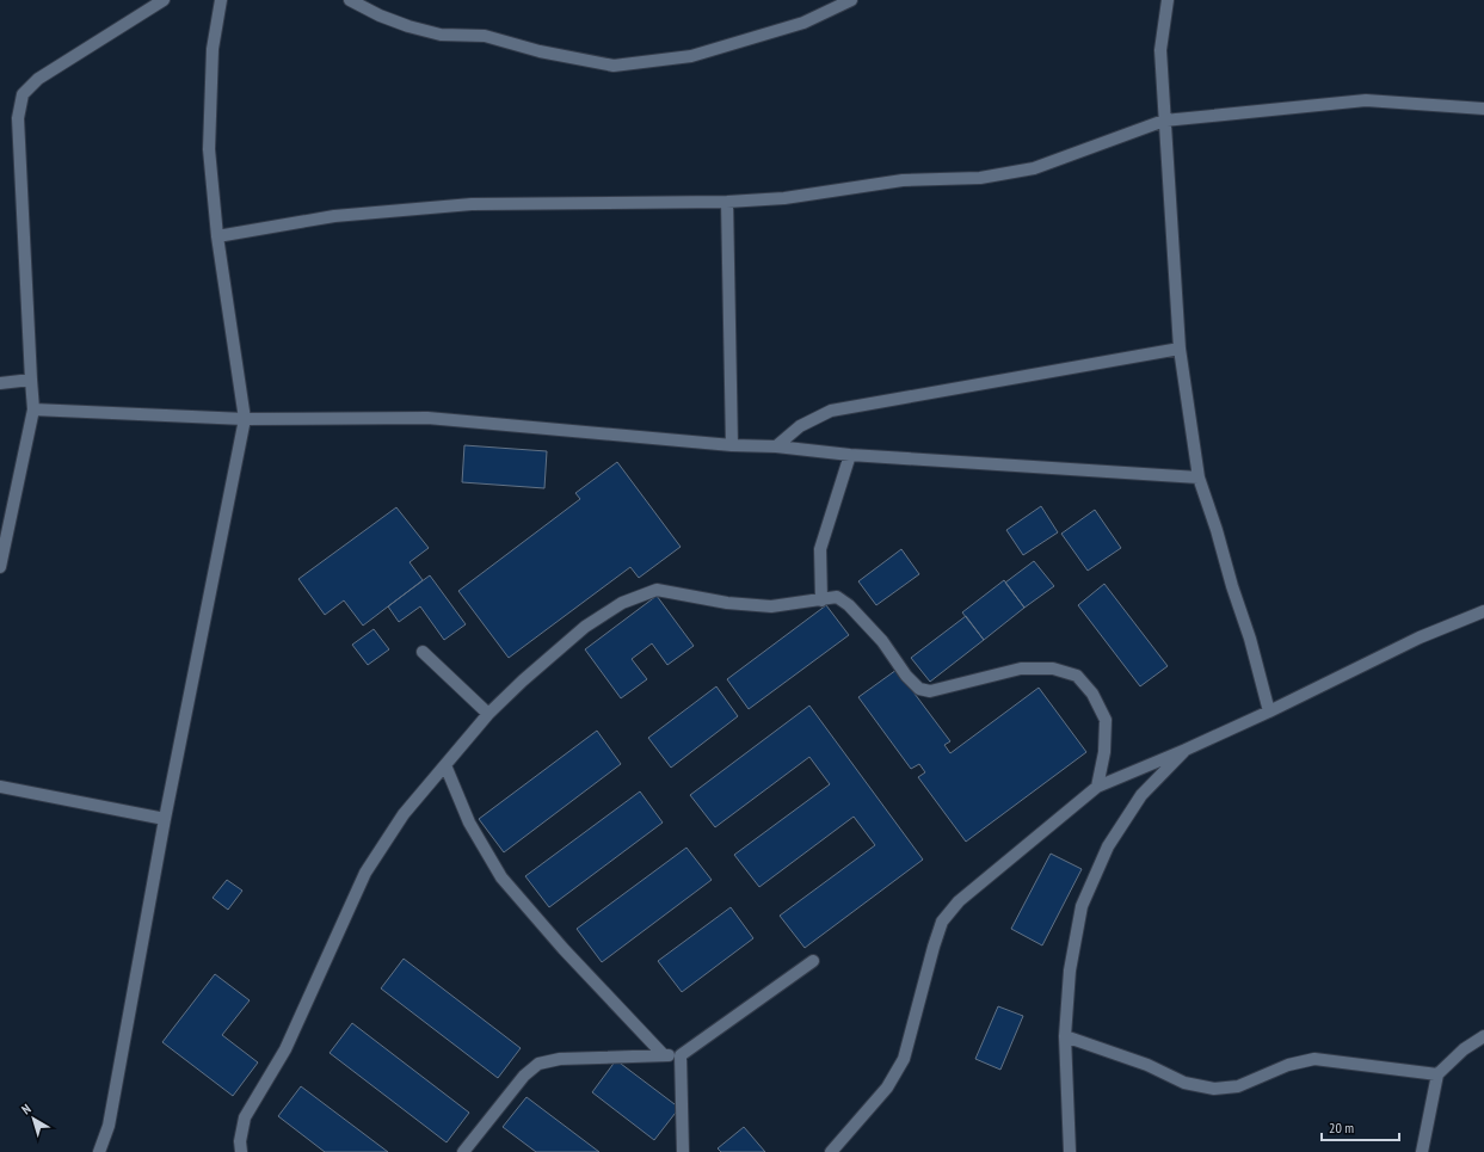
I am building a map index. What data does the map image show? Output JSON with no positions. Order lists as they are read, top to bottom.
{
  "scale_bar": "20 m",
  "north": "top left"
}
